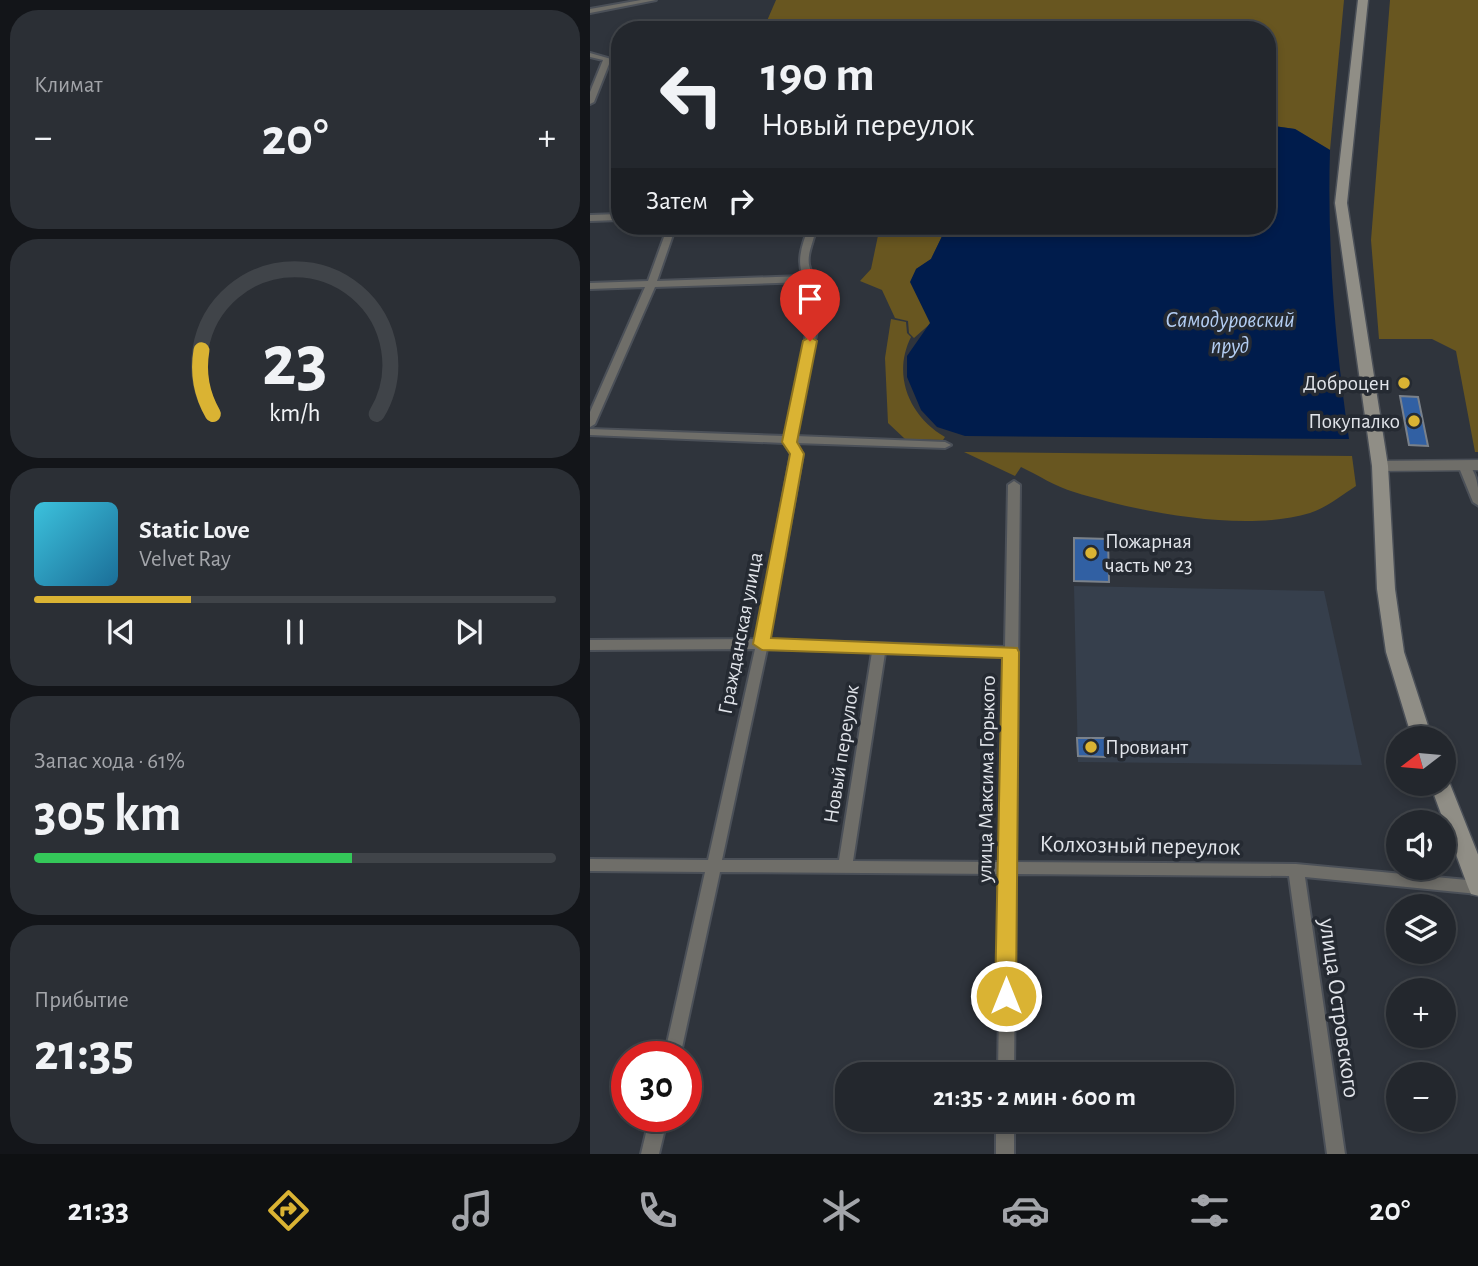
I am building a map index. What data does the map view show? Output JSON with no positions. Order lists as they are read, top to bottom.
{
  "streets": {
    "street": [
      "Гражданская улица",
      "Новый переулок",
      "улица Максима Горького",
      "Колхозный переулок",
      "улица Островского"
    ]
  },
  "crossings": [
    ["Гражданская улица", "Колхозный переулок"],
    ["Новый переулок", "Колхозный переулок"],
    ["улица Максима Горького", "Колхозный переулок"],
    ["Колхозный переулок", "улица Островского"]
  ],
  "water": ["Самодуровский пруд"],
  "places": [
    "Доброцен",
    "Покупалко",
    "Пожарная часть № 23",
    "Провиант"
  ],
  "north": "left",
  "page": {
    "tile": [
      "Климат",
      ["Запас хода · 61%", "305 km"],
      ["Прибытие", "21:35"]
    ],
    "turn": ["190 m", "Новый переулок"],
    "heat": ["−", "20°", "+"],
    "then": "Затем",
    "song": ["Static Love", "Velvet Ray"],
    "map_buttons": ["+", "−"],
    "limit": "30",
    "trip": "21:35 · 2 мин · 600 m",
    "tabs": ["21:33", "20°"],
    "gauge": ["23", "km/h"]
  }
}
